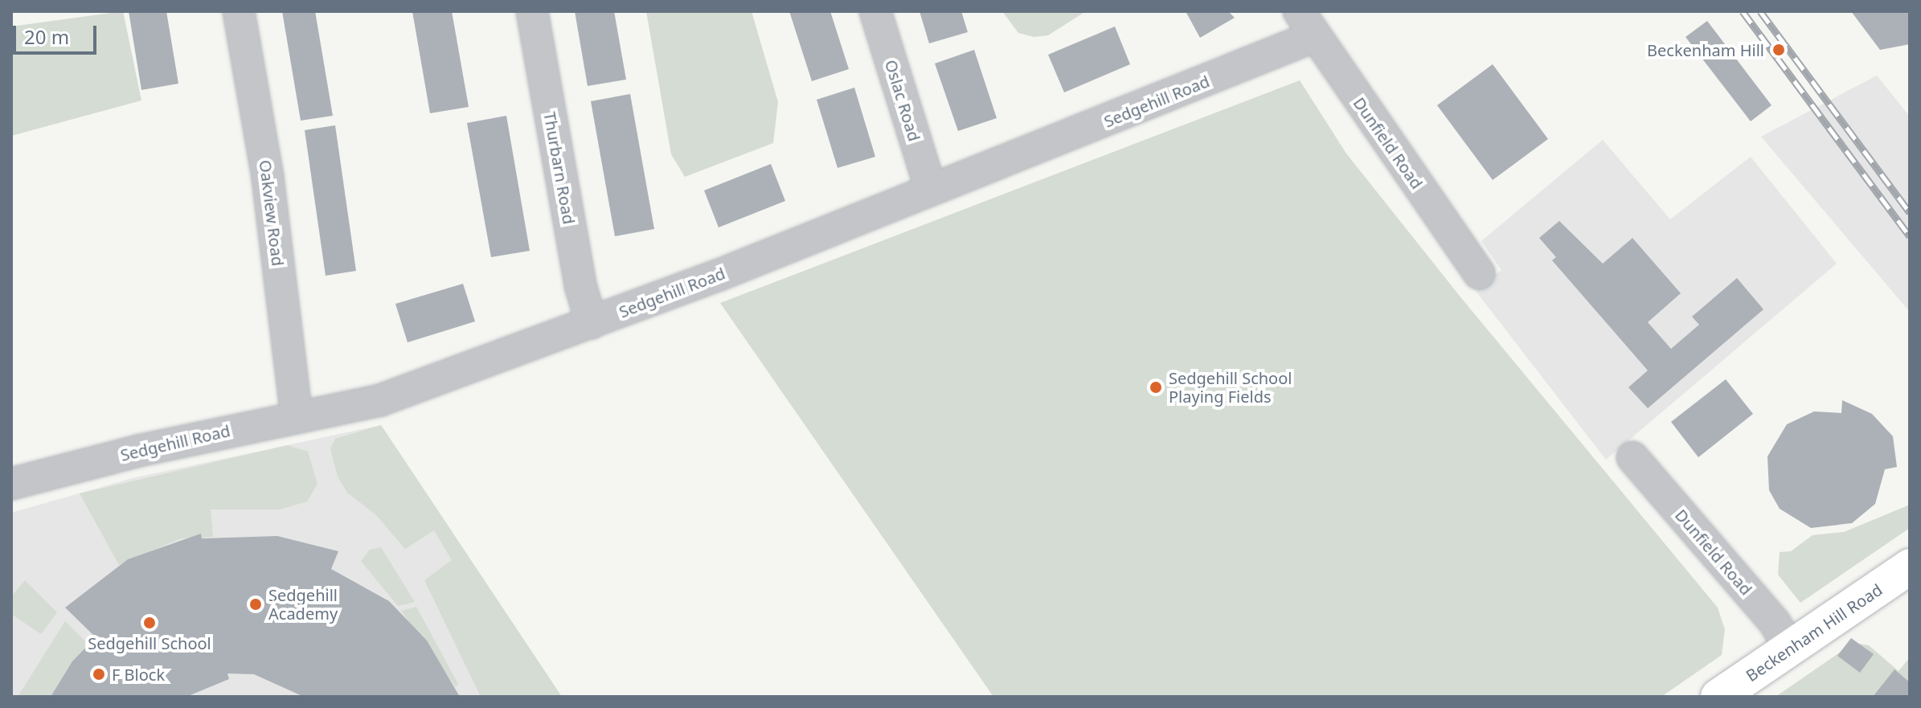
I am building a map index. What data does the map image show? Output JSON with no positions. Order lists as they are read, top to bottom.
{
  "streets": {
    "main road": ["Beckenham Hill Road"],
    "street": [
      "Oslac Road",
      "Sedgehill Road",
      "Dunfield Road",
      "Thurbarn Road",
      "Oakview Road"
    ]
  },
  "crossings": [
    ["Oslac Road", "Sedgehill Road"],
    ["Sedgehill Road", "Dunfield Road"],
    ["Sedgehill Road", "Thurbarn Road"],
    ["Sedgehill Road", "Oakview Road"],
    ["Dunfield Road", "Beckenham Hill Road"]
  ],
  "places": [
    "Beckenham Hill",
    "Sedgehill School Playing Fields",
    "Sedgehill Academy",
    "Sedgehill School",
    "F Block"
  ],
  "scale_bar": "20 m"
}
